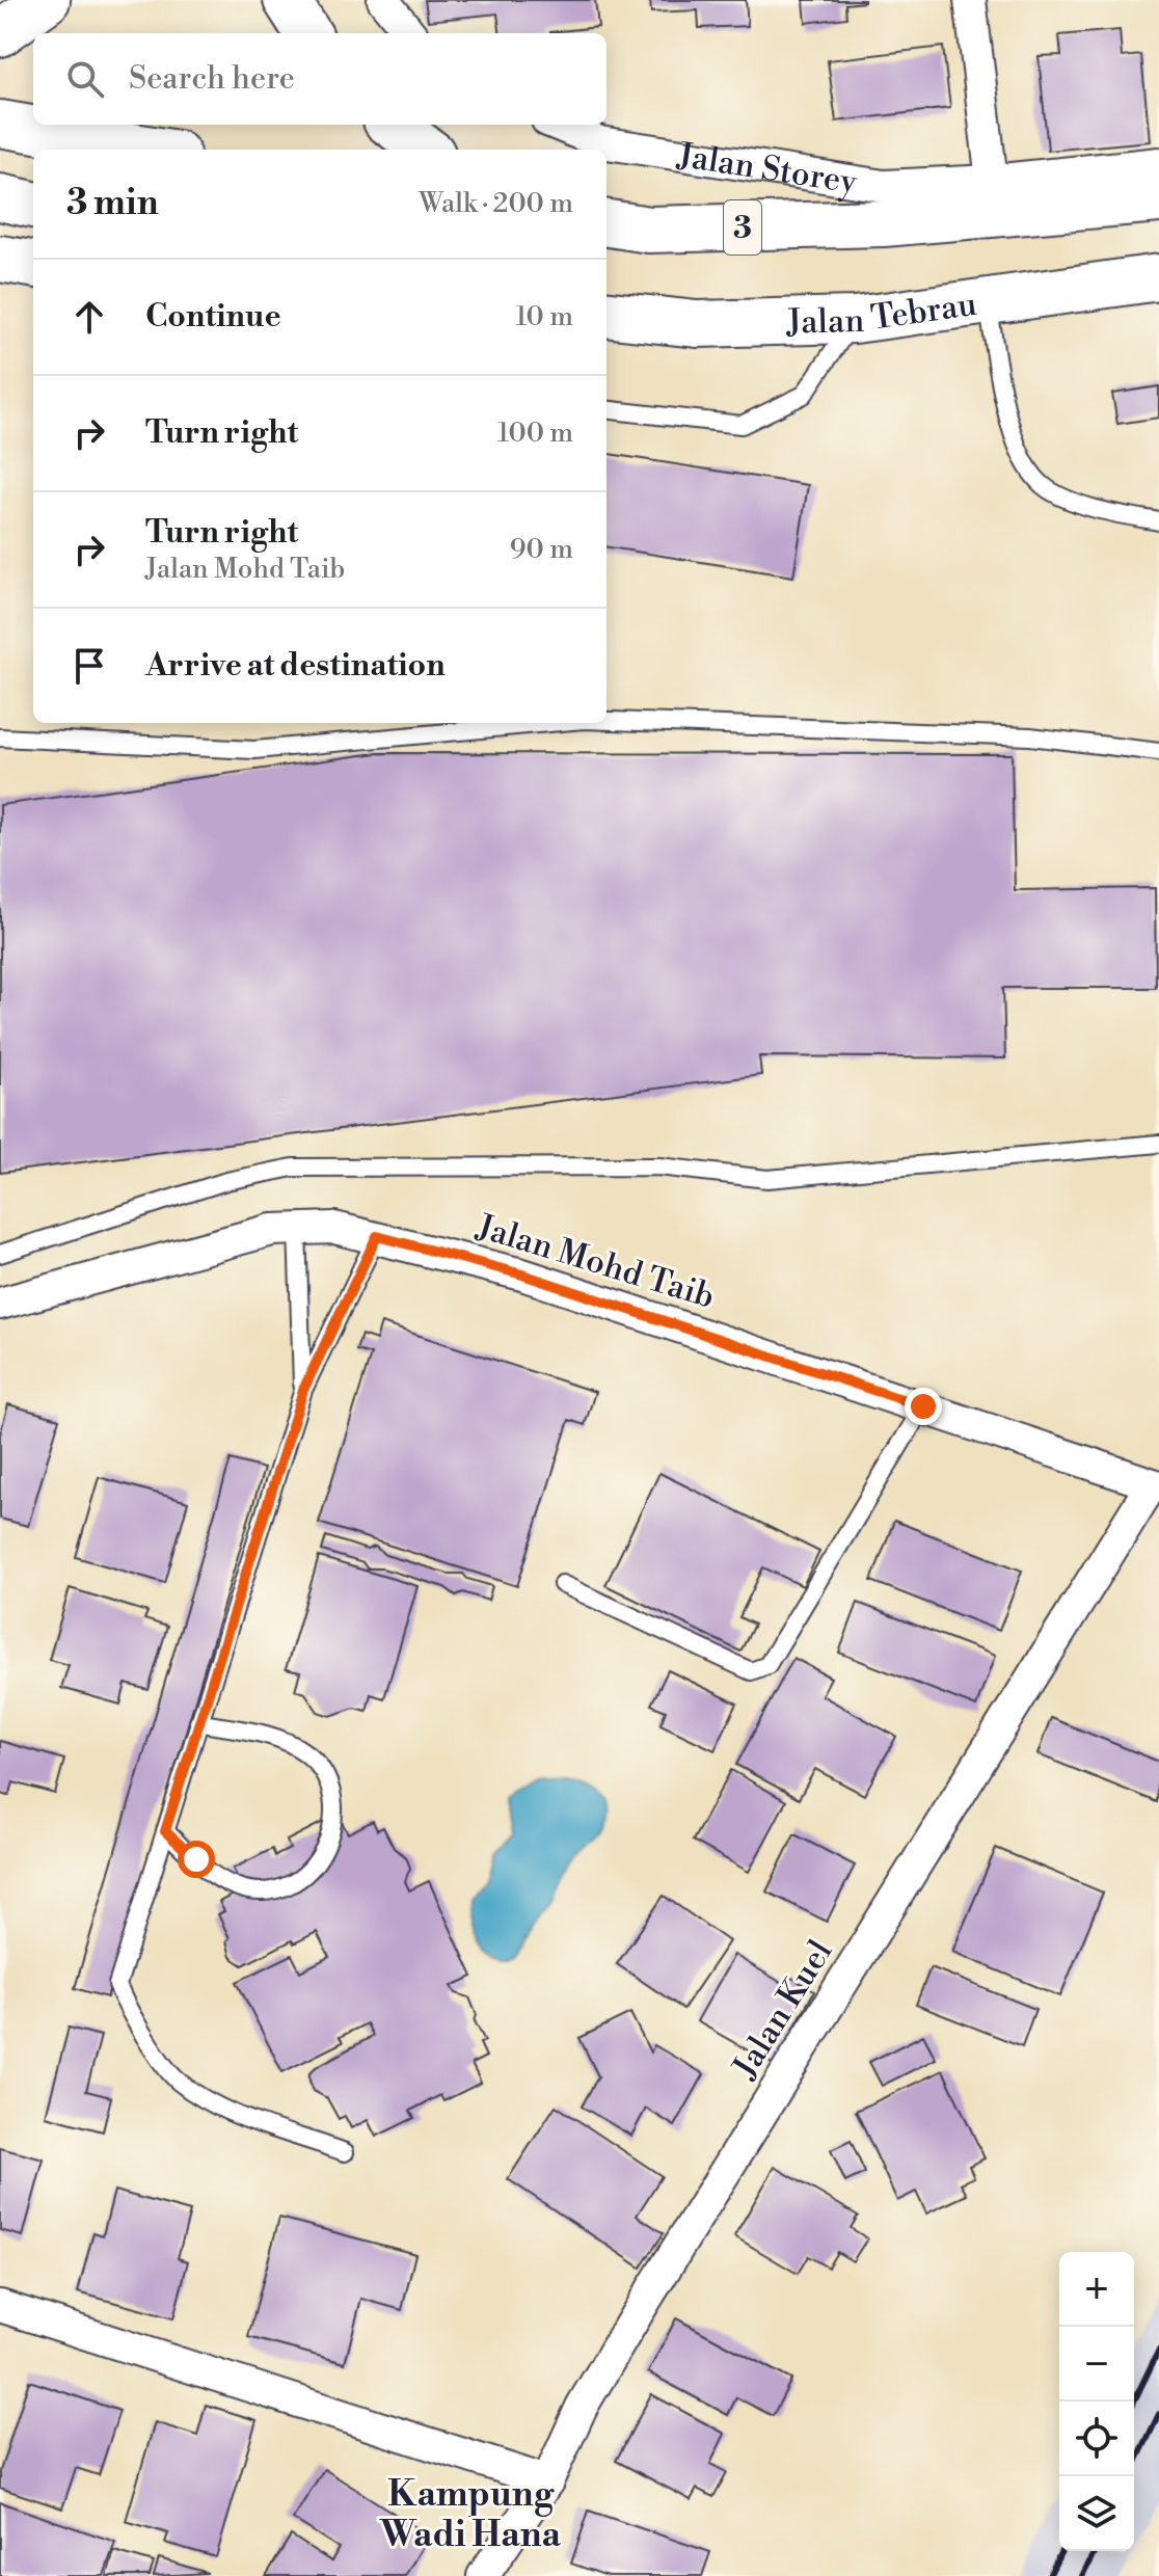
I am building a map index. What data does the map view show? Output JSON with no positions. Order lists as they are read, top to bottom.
{
  "streets": {
    "main road": ["3", "Jalan Tebrau"],
    "street": ["Jalan Storey", "Jalan Mohd Taib", "Jalan Kuel"]
  },
  "crossings": [
    ["Jalan Mohd Taib", "Jalan Kuel"]
  ],
  "districts": ["Kampung Wadi Hana"],
  "page": {
    "search": "Search here",
    "heading": ["3 min", "Walk · 200 m"],
    "list": [
      ["Continue", "10 m"],
      ["Turn right", "100 m"],
      ["Turn right", "Jalan Mohd Taib", "90 m"],
      "Arrive at destination"
    ],
    "map_buttons": ["+", "−"]
  }
}
